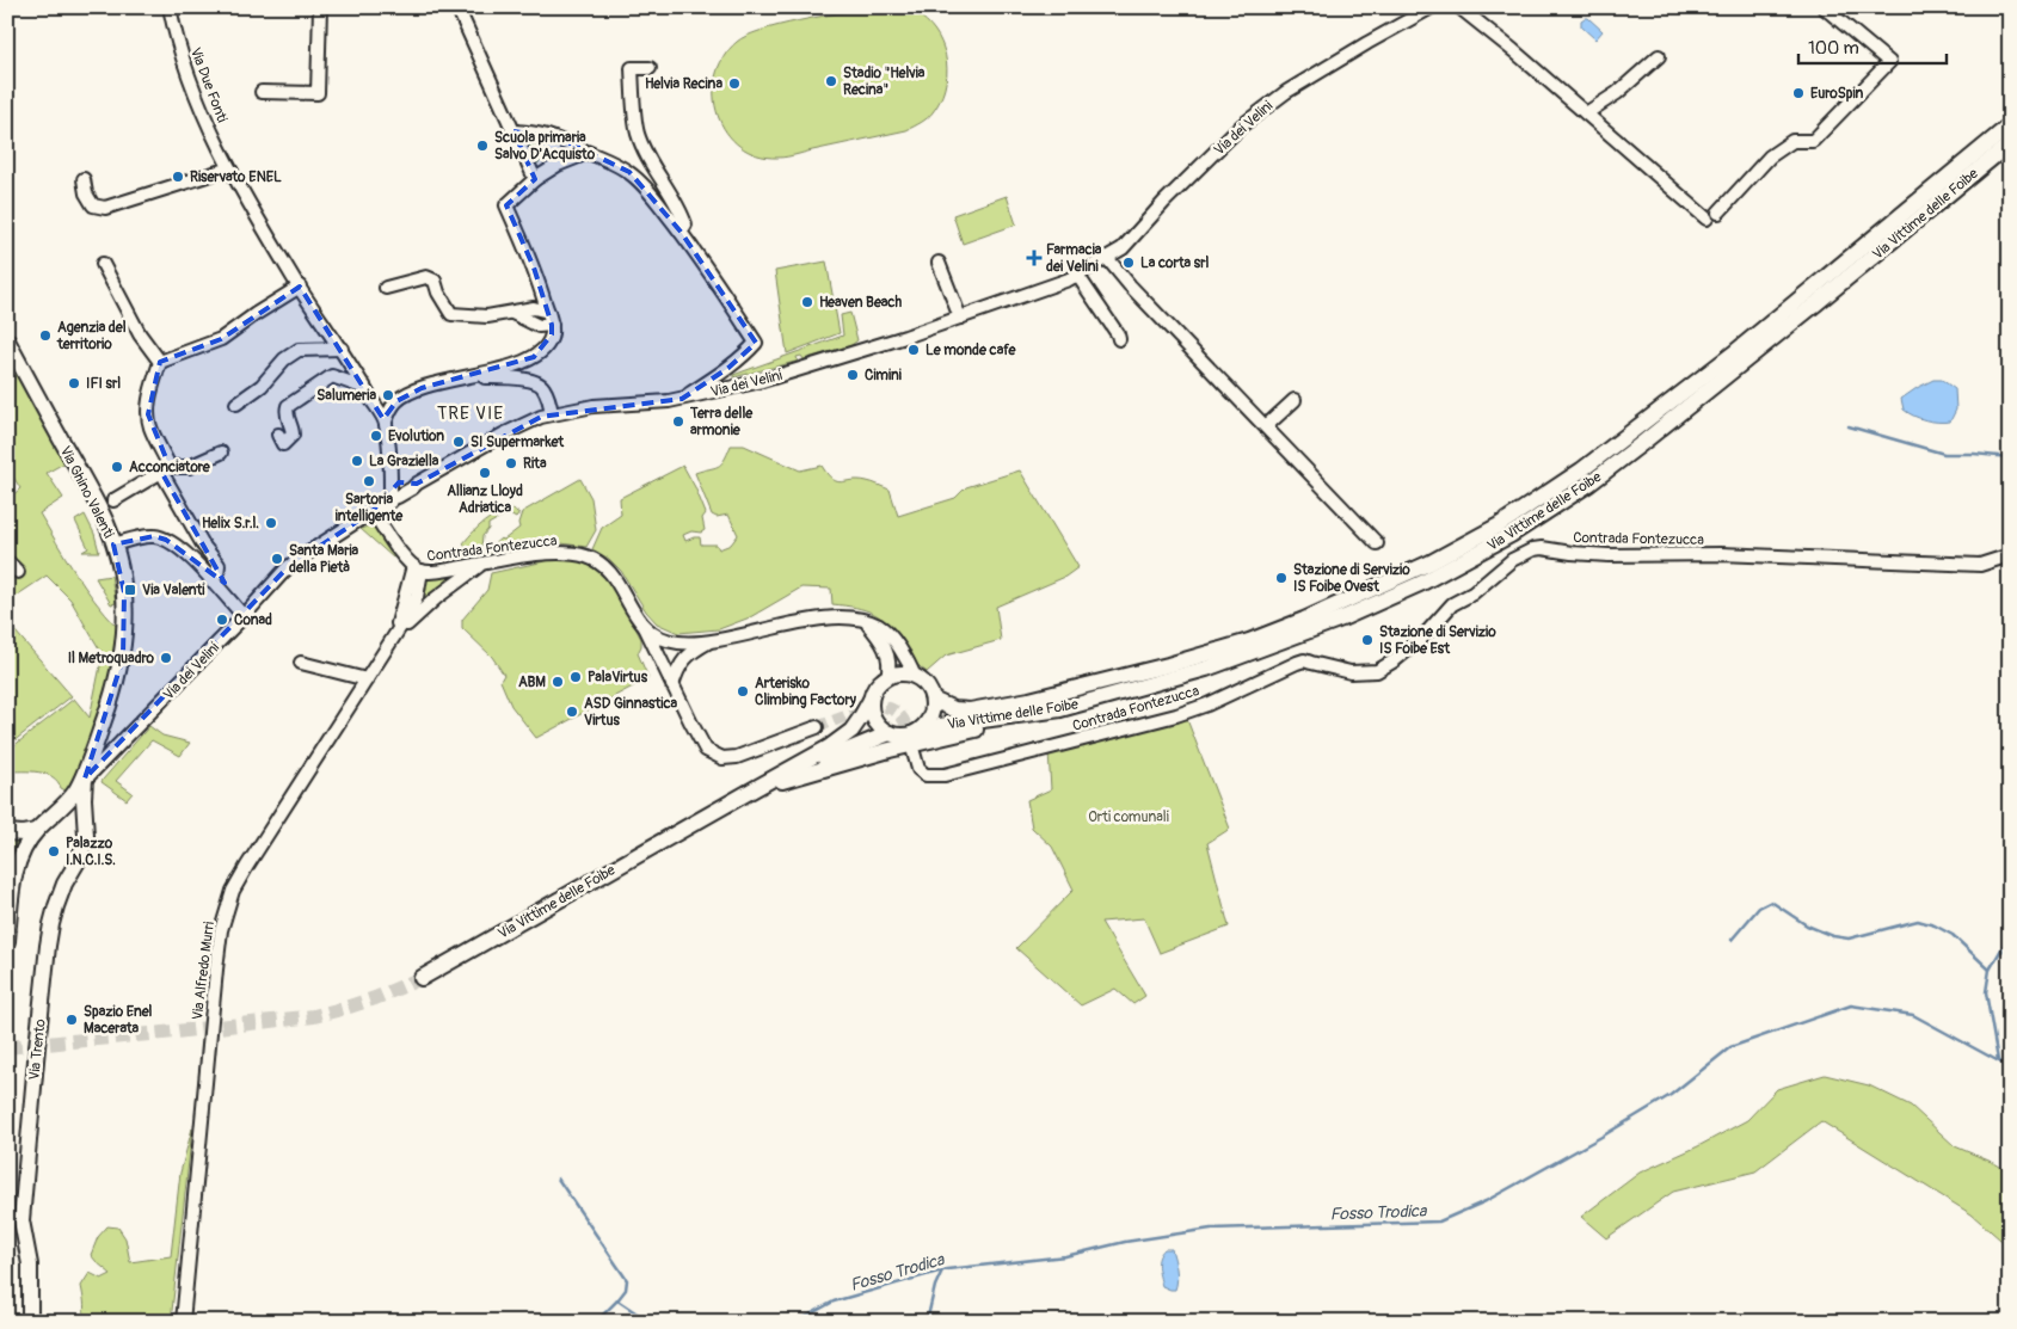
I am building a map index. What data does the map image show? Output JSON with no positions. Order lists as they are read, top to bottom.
{
  "streets": {
    "main road": [
      "Via dei Velini",
      "Via Vittime delle Foibe",
      "Via Ghino Valenti",
      "Via Trento"
    ],
    "street": ["Via Due Fonti", "Contrada Fontezucca", "Via Alfredo Murri"]
  },
  "crossings": [
    ["Via Due Fonti", "Via dei Velini"],
    ["Via dei Velini", "Via Ghino Valenti"],
    ["Via dei Velini", "Contrada Fontezucca"],
    ["Via dei Velini", "Via Trento"],
    ["Via Vittime delle Foibe", "Contrada Fontezucca"]
  ],
  "districts": ["TRE VIE"],
  "water": ["Fosso Trodica"],
  "parks": ["Orti comunali"],
  "places": {
    "other": [
      "Stadio \"Helvia Recina\"",
      "Helvia Recina",
      "EuroSpin",
      "Scuola primaria Salvo D'Acquisto",
      "Riservato ENEL",
      "La corta srl",
      "Heaven Beach",
      "Agenzia del territorio",
      "Le monde cafe",
      "Cimini",
      "IFI srl",
      "Salumeria",
      "Terra delle armonie",
      "Evolution",
      "SI Supermarket",
      "La Graziella",
      "Rita",
      "Acconciatore",
      "Allianz Lloyd Adriatica",
      "Sartoria intelligente",
      "Helix S.r.l.",
      "Santa Maria della Pietà",
      "Stazione di Servizio IS Foibe Ovest",
      "Conad",
      "Stazione di Servizio IS Foibe Est",
      "Il Metroquadro",
      "PalaVirtus",
      "ABM",
      "Arterisko Climbing Factory",
      "ASD Ginnastica Virtus",
      "Palazzo I.N.C.I.S.",
      "Spazio Enel Macerata"
    ],
    "health": ["Farmacia dei Velini"],
    "transit": ["Via Valenti"]
  },
  "scale_bar": "100 m"
}
